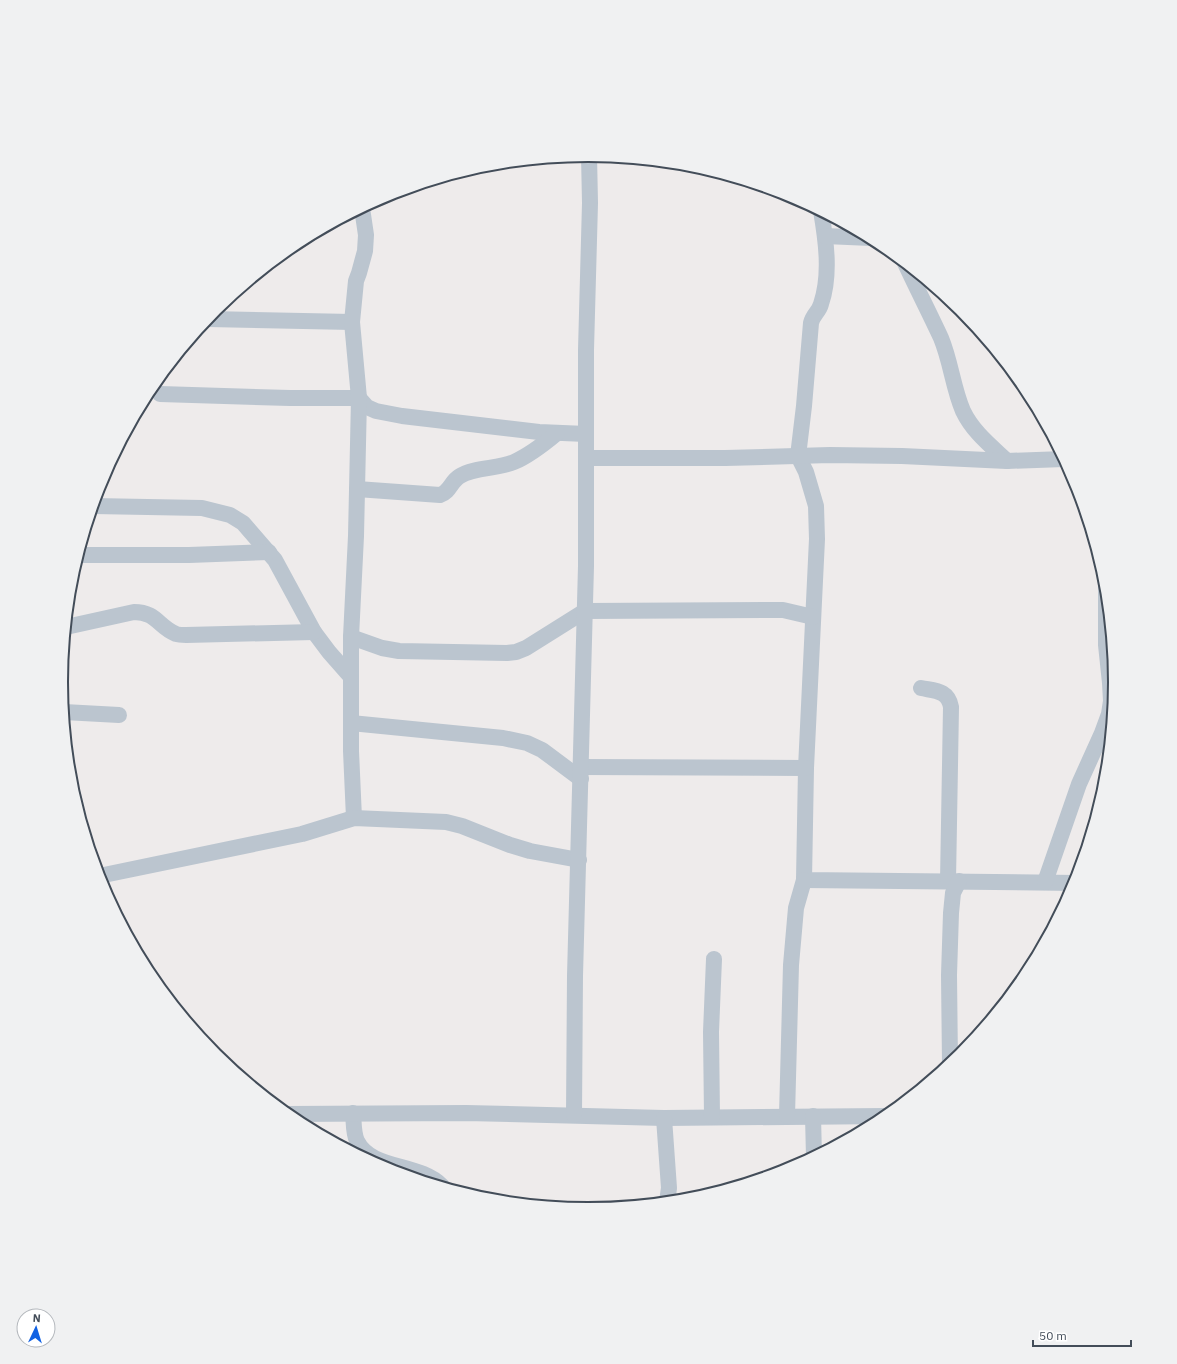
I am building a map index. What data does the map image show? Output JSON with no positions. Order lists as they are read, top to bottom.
{
  "scale_bar": "50 m",
  "north": "top"
}
